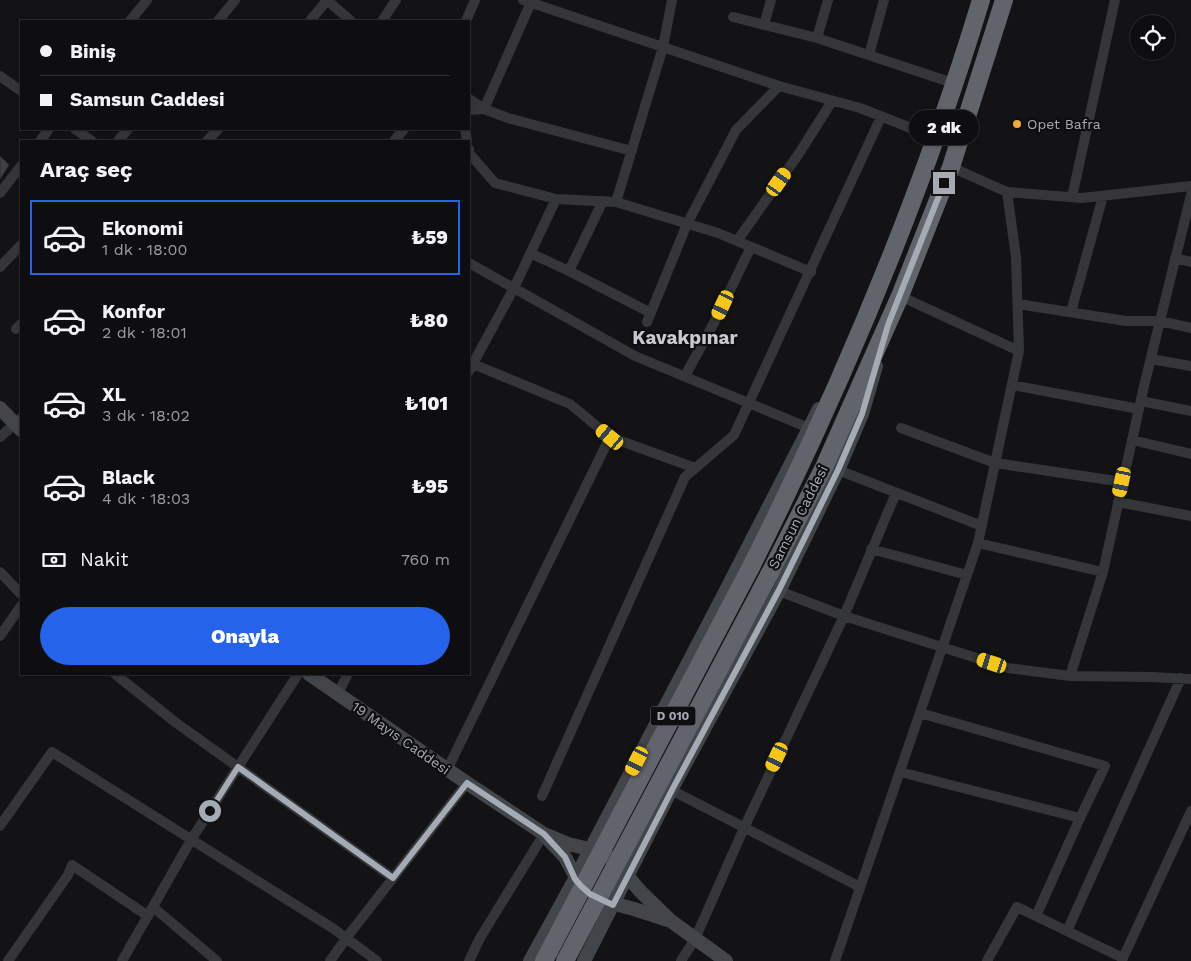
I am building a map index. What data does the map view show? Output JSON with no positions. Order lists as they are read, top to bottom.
{
  "streets": {
    "highway": ["Samsun Caddesi", "D 010"],
    "street": ["19 Mayıs Caddesi"]
  },
  "districts": ["Kavakpınar"],
  "places": ["Opet Bafra"],
  "page": {
    "banner": ["Biniş", "Samsun Caddesi"],
    "bubble": "2 dk",
    "heading": "Araç seç",
    "list": [
      {
        "name": "Ekonomi",
        "note": "1 dk · 18:00",
        "value": "₺59"
      },
      {
        "name": "Konfor",
        "note": "2 dk · 18:01",
        "value": "₺80"
      },
      {
        "name": "XL",
        "note": "3 dk · 18:02",
        "value": "₺101"
      },
      {
        "name": "Black",
        "note": "4 dk · 18:03",
        "value": "₺95"
      }
    ],
    "pay": ["Nakit", "760 m"],
    "buttons": "Onayla"
  }
}
